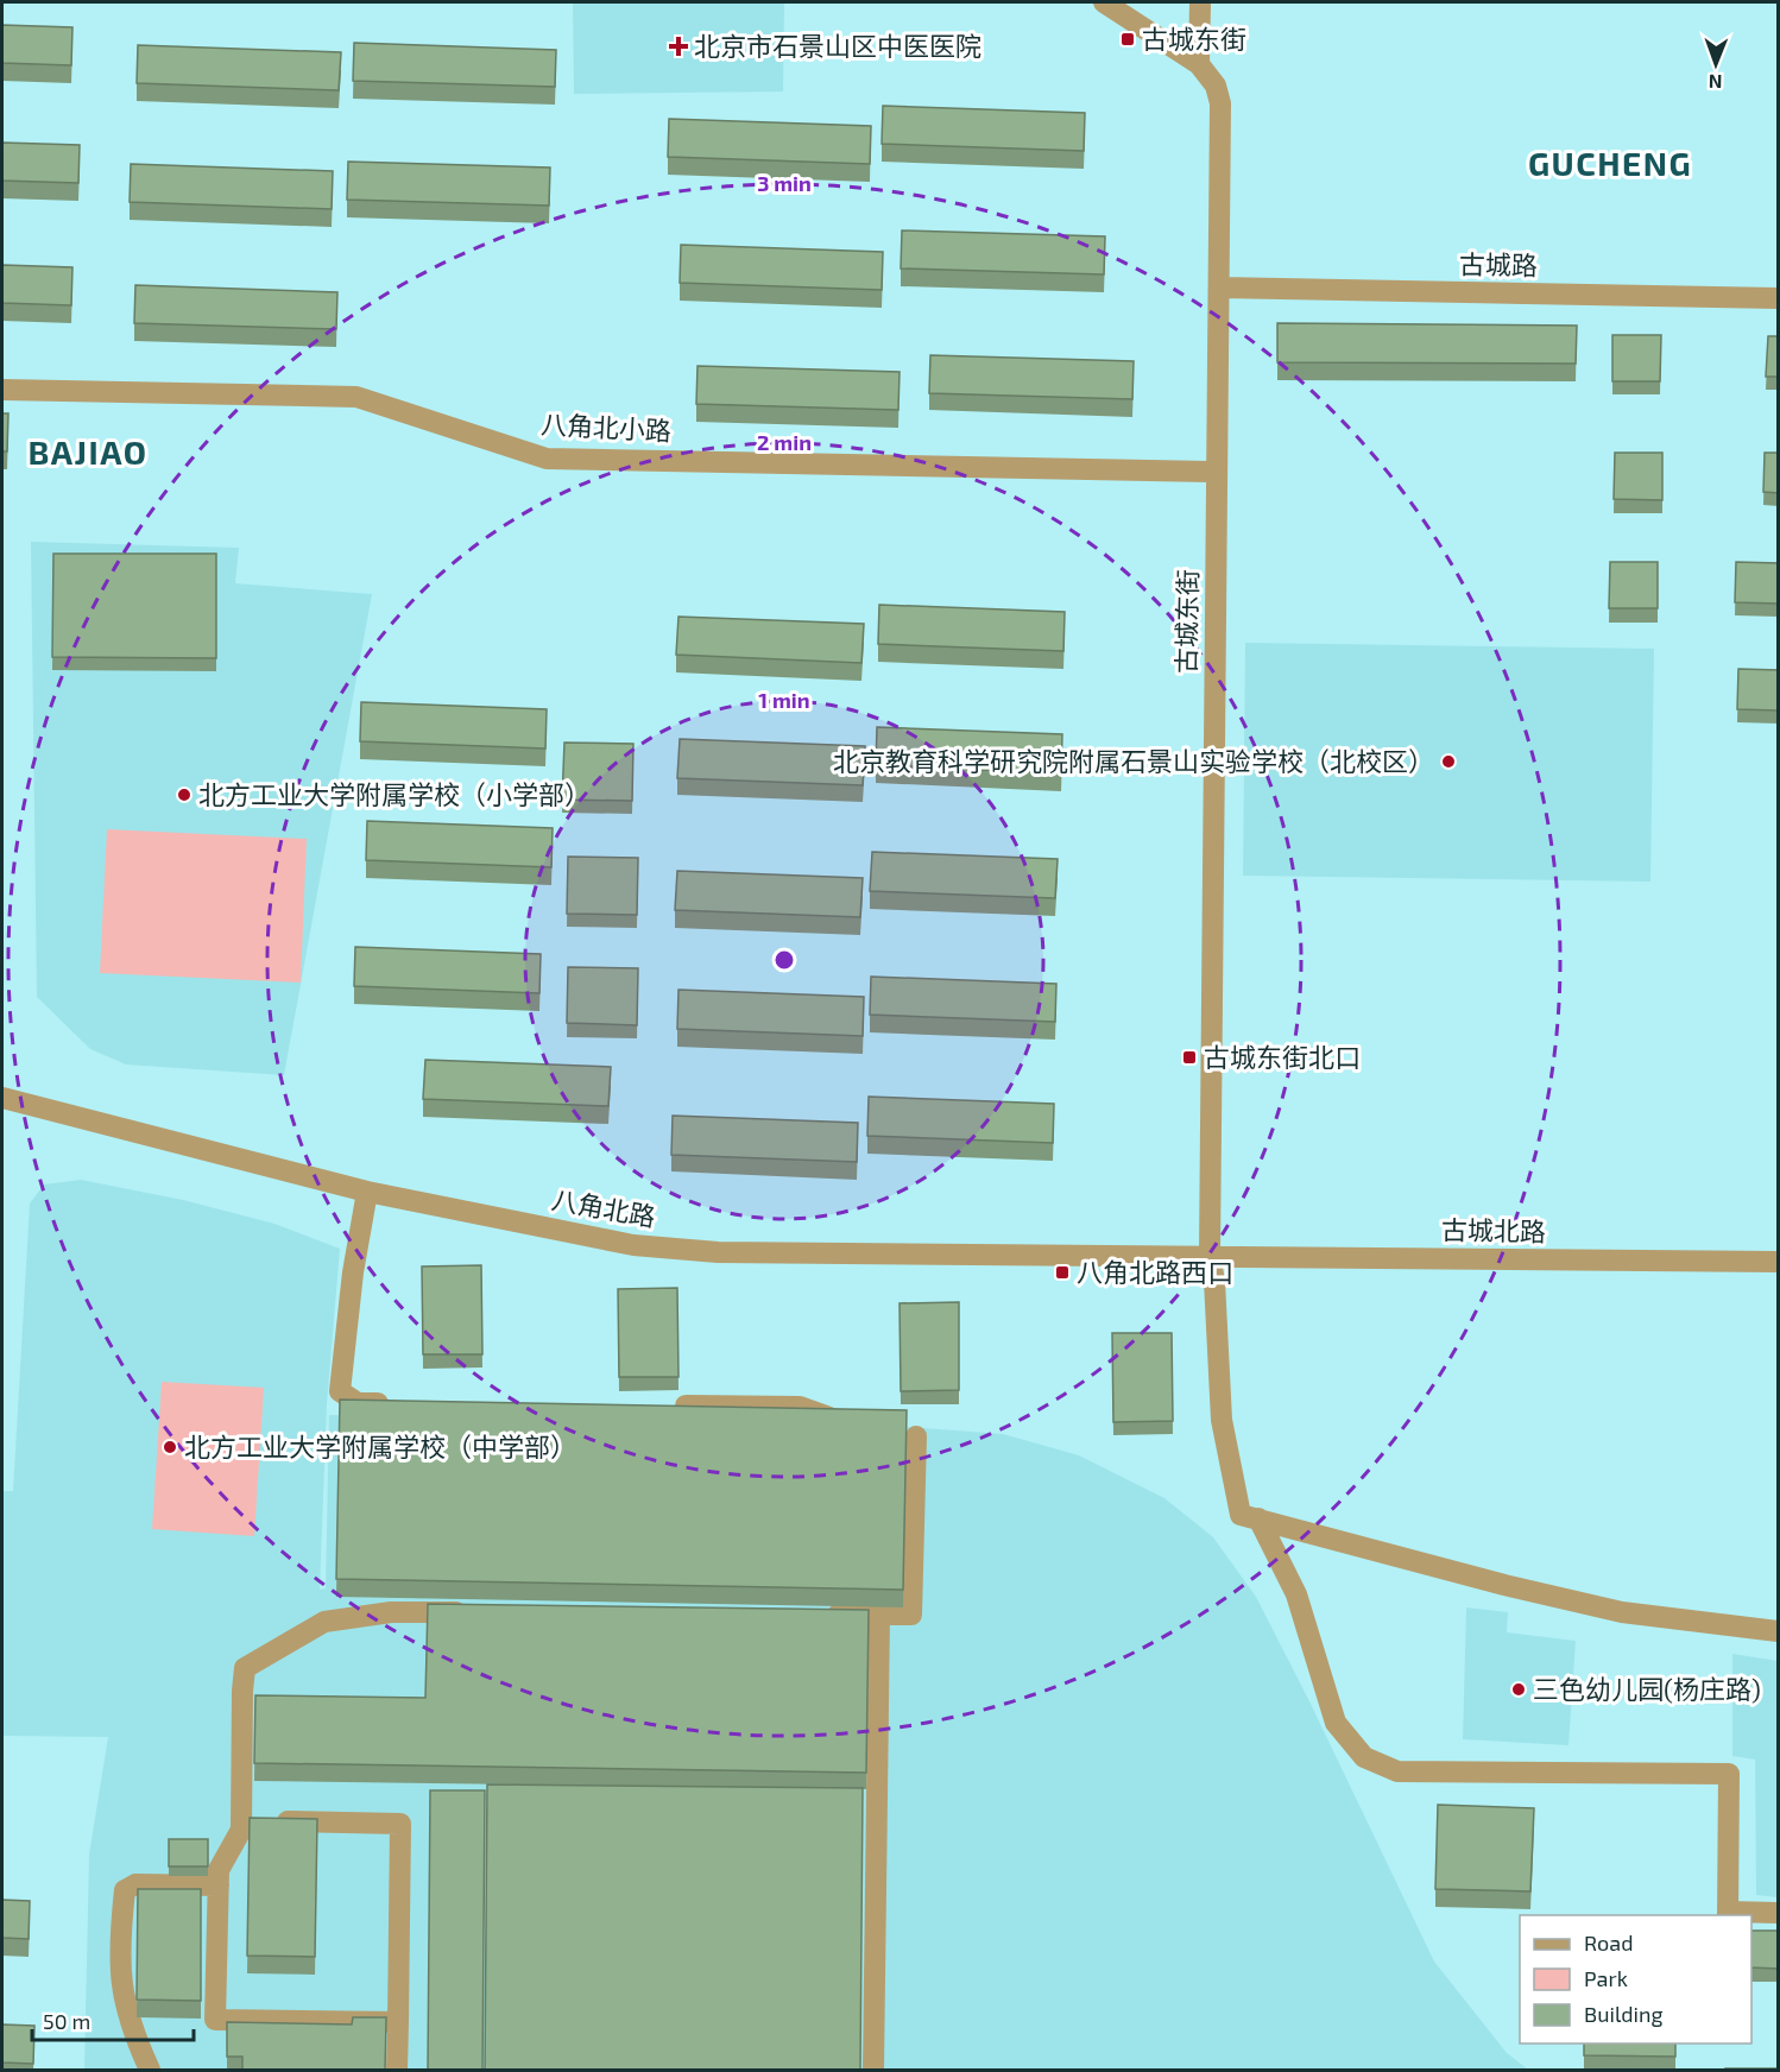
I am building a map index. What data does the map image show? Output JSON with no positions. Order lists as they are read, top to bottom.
{
  "streets": {
    "street": [
      "古城路",
      "八角北小路",
      "古城东街",
      "八角北路",
      "古城北路"
    ]
  },
  "crossings": [
    ["古城路", "古城东街"],
    ["八角北小路", "古城东街"],
    ["古城东街", "八角北路"],
    ["古城东街", "古城北路"],
    ["八角北路", "古城北路"]
  ],
  "districts": ["GUCHENG", "BAJIAO"],
  "places": {
    "transit": ["古城东街", "古城东街北口", "八角北路西口"],
    "health": ["北京市石景山区中医医院"],
    "other": [
      "北京教育科学研究院附属石景山实验学校（北校区）",
      "北方工业大学附属学校（小学部）",
      "北方工业大学附属学校（中学部）",
      "三色幼儿园(杨庄路)"
    ]
  },
  "legend": ["Road", "Park", "Building"],
  "scale_bar": "50 m",
  "north": "bottom",
  "rings": ["3 min", "2 min", "1 min"]
}
